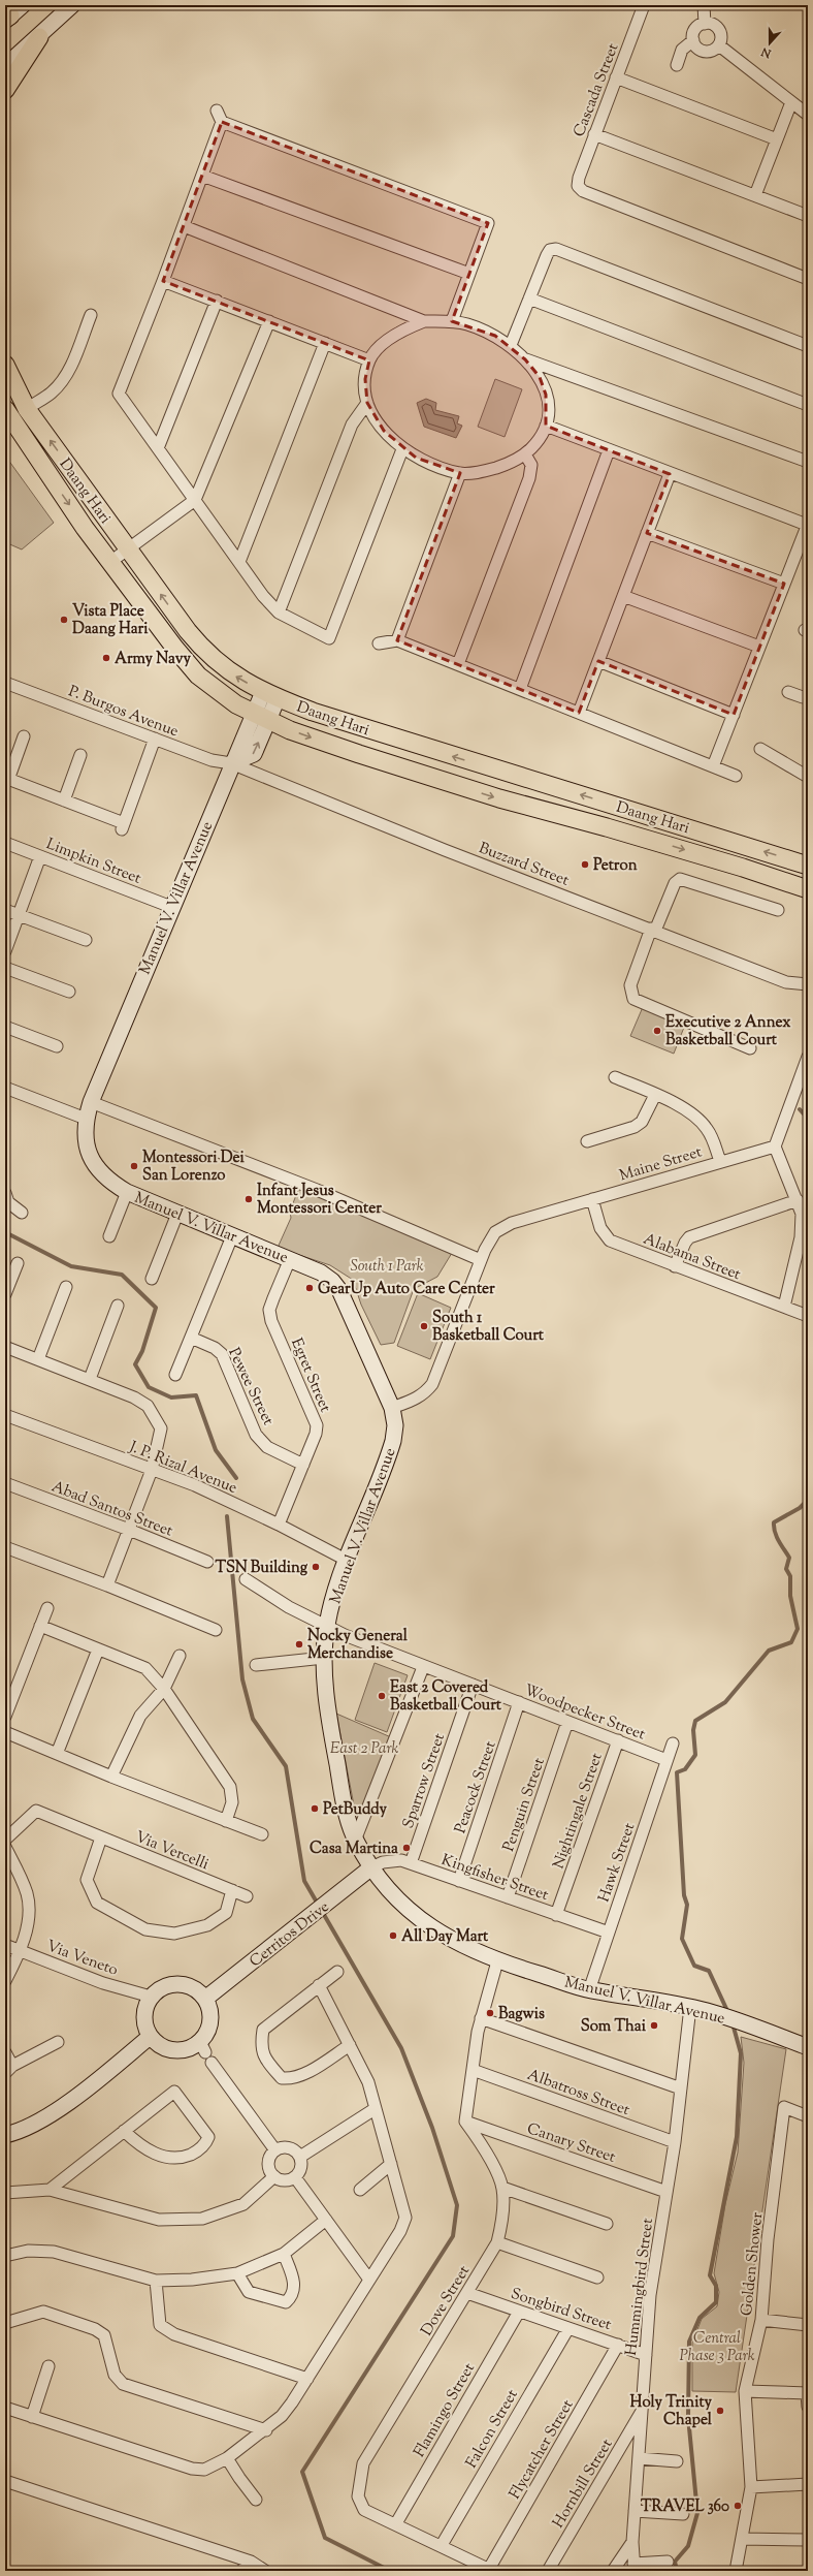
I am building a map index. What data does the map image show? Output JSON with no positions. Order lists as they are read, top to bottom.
{
  "streets": {
    "main road": ["Daang Hari"],
    "street": [
      "Cascada Street",
      "P. Burgos Avenue",
      "Limpkin Street",
      "Buzzard Street",
      "Manuel V. Villar Avenue",
      "Maine Street",
      "Alabama Street",
      "Egret Street",
      "Pewee Street",
      "J. P. Rizal Avenue",
      "Abad Santos Street",
      "Woodpecker Street",
      "Sparrow Street",
      "Peacock Street",
      "Penguin Street",
      "Nightingale Street",
      "Via Vercelli",
      "Hawk Street",
      "Kingfisher Street",
      "Cerritos Drive",
      "Via Veneto",
      "Albatross Street",
      "Canary Street",
      "Golden Shower",
      "Hummingbird Street",
      "Dove Street",
      "Songbird Street",
      "Flamingo Street",
      "Falcon Street",
      "Flycatcher Street",
      "Hornbill Street"
    ]
  },
  "crossings": [
    ["Daang Hari", "Manuel V. Villar Avenue"],
    ["P. Burgos Avenue", "Buzzard Street"],
    ["P. Burgos Avenue", "Manuel V. Villar Avenue"],
    ["Limpkin Street", "Manuel V. Villar Avenue"],
    ["Buzzard Street", "Manuel V. Villar Avenue"],
    ["Manuel V. Villar Avenue", "Maine Street"],
    ["Manuel V. Villar Avenue", "Egret Street"],
    ["Manuel V. Villar Avenue", "J. P. Rizal Avenue"],
    ["Manuel V. Villar Avenue", "Woodpecker Street"],
    ["Manuel V. Villar Avenue", "Hawk Street"],
    ["Manuel V. Villar Avenue", "Kingfisher Street"],
    ["Manuel V. Villar Avenue", "Cerritos Drive"],
    ["Manuel V. Villar Avenue", "Hummingbird Street"],
    ["Maine Street", "Alabama Street"],
    ["Egret Street", "Pewee Street"],
    ["Egret Street", "J. P. Rizal Avenue"],
    ["Woodpecker Street", "Sparrow Street"],
    ["Woodpecker Street", "Peacock Street"],
    ["Woodpecker Street", "Penguin Street"],
    ["Woodpecker Street", "Nightingale Street"],
    ["Woodpecker Street", "Hawk Street"],
    ["Sparrow Street", "Kingfisher Street"],
    ["Peacock Street", "Kingfisher Street"],
    ["Penguin Street", "Kingfisher Street"],
    ["Nightingale Street", "Kingfisher Street"],
    ["Hawk Street", "Kingfisher Street"],
    ["Kingfisher Street", "Cerritos Drive"],
    ["Cerritos Drive", "Via Veneto"],
    ["Albatross Street", "Hummingbird Street"],
    ["Canary Street", "Hummingbird Street"],
    ["Canary Street", "Dove Street"],
    ["Hummingbird Street", "Songbird Street"],
    ["Hummingbird Street", "Hornbill Street"],
    ["Dove Street", "Songbird Street"],
    ["Dove Street", "Flamingo Street"],
    ["Dove Street", "Falcon Street"],
    ["Dove Street", "Flycatcher Street"],
    ["Songbird Street", "Flamingo Street"],
    ["Songbird Street", "Falcon Street"],
    ["Songbird Street", "Flycatcher Street"]
  ],
  "parks": ["South 1 Park", "East 2 Park", "Central Phase 3 Park"],
  "places": [
    "Vista Place Daang Hari",
    "Army Navy",
    "Petron",
    "Executive 2 Annex Basketball Court",
    "Montessori Dei San Lorenzo",
    "Infant Jesus Montessori Center",
    "GearUp Auto Care Center",
    "South 1 Basketball Court",
    "TSN Building",
    "Nocky General Merchandise",
    "East 2 Covered Basketball Court",
    "PetBuddy",
    "Casa Martina",
    "All Day Mart",
    "Bagwis",
    "Som Thai",
    "Holy Trinity Chapel",
    "TRAVEL 360"
  ],
  "north": "bottom"
}
